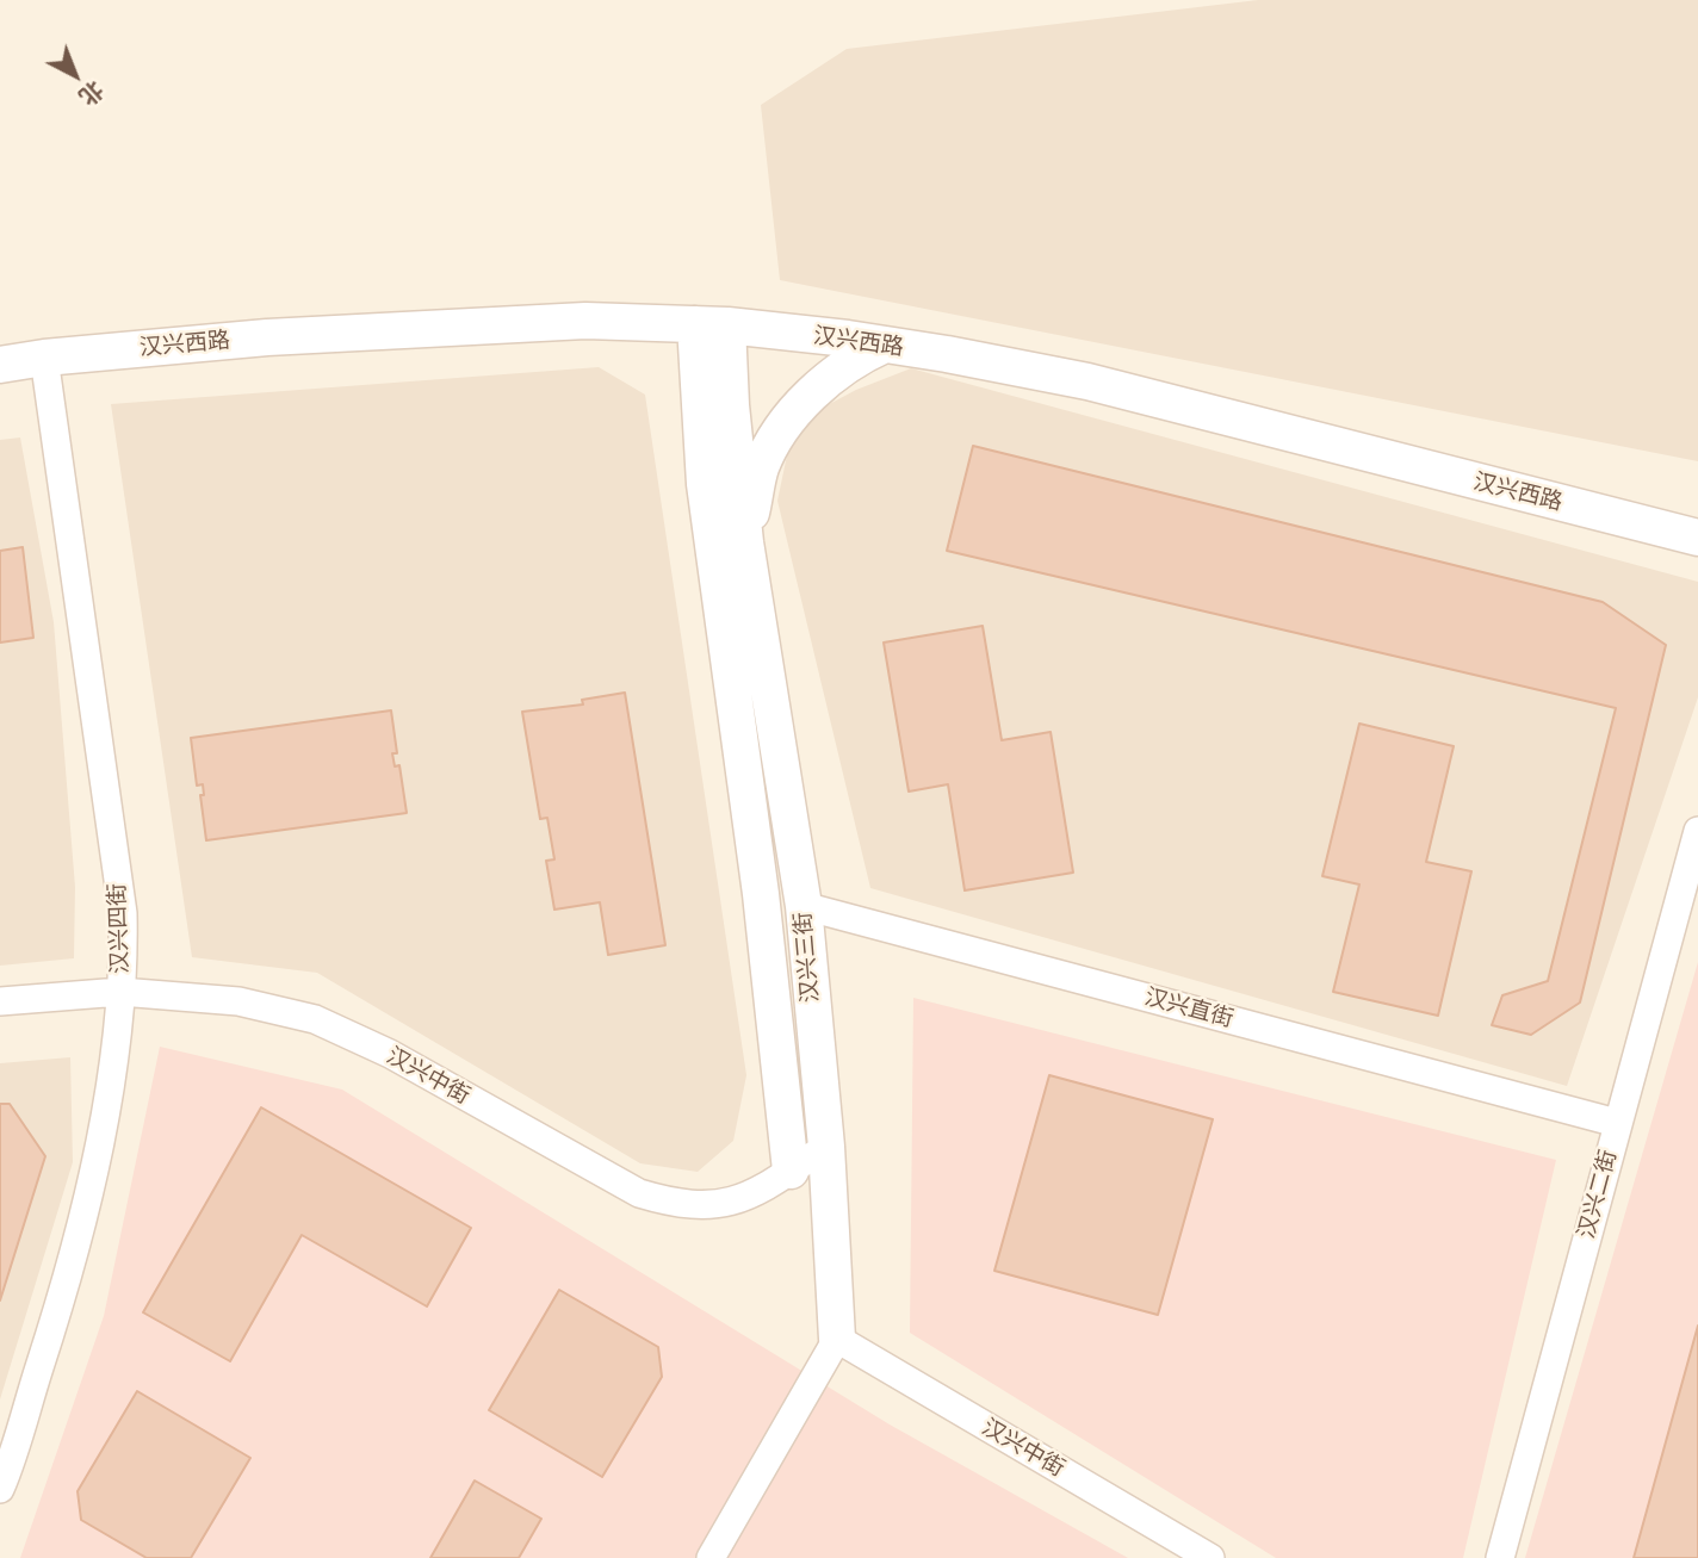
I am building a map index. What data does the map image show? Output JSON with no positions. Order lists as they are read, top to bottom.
{
  "streets": {
    "street": [
      "汉兴西路",
      "汉兴四街",
      "汉兴三街",
      "汉兴直街",
      "汉兴中街",
      "汉兴二街"
    ]
  },
  "crossings": [
    ["汉兴西路", "汉兴四街"],
    ["汉兴西路", "汉兴三街"],
    ["汉兴四街", "汉兴中街"],
    ["汉兴三街", "汉兴直街"],
    ["汉兴三街", "汉兴中街"],
    ["汉兴直街", "汉兴二街"]
  ],
  "north": "bottom right"
}
